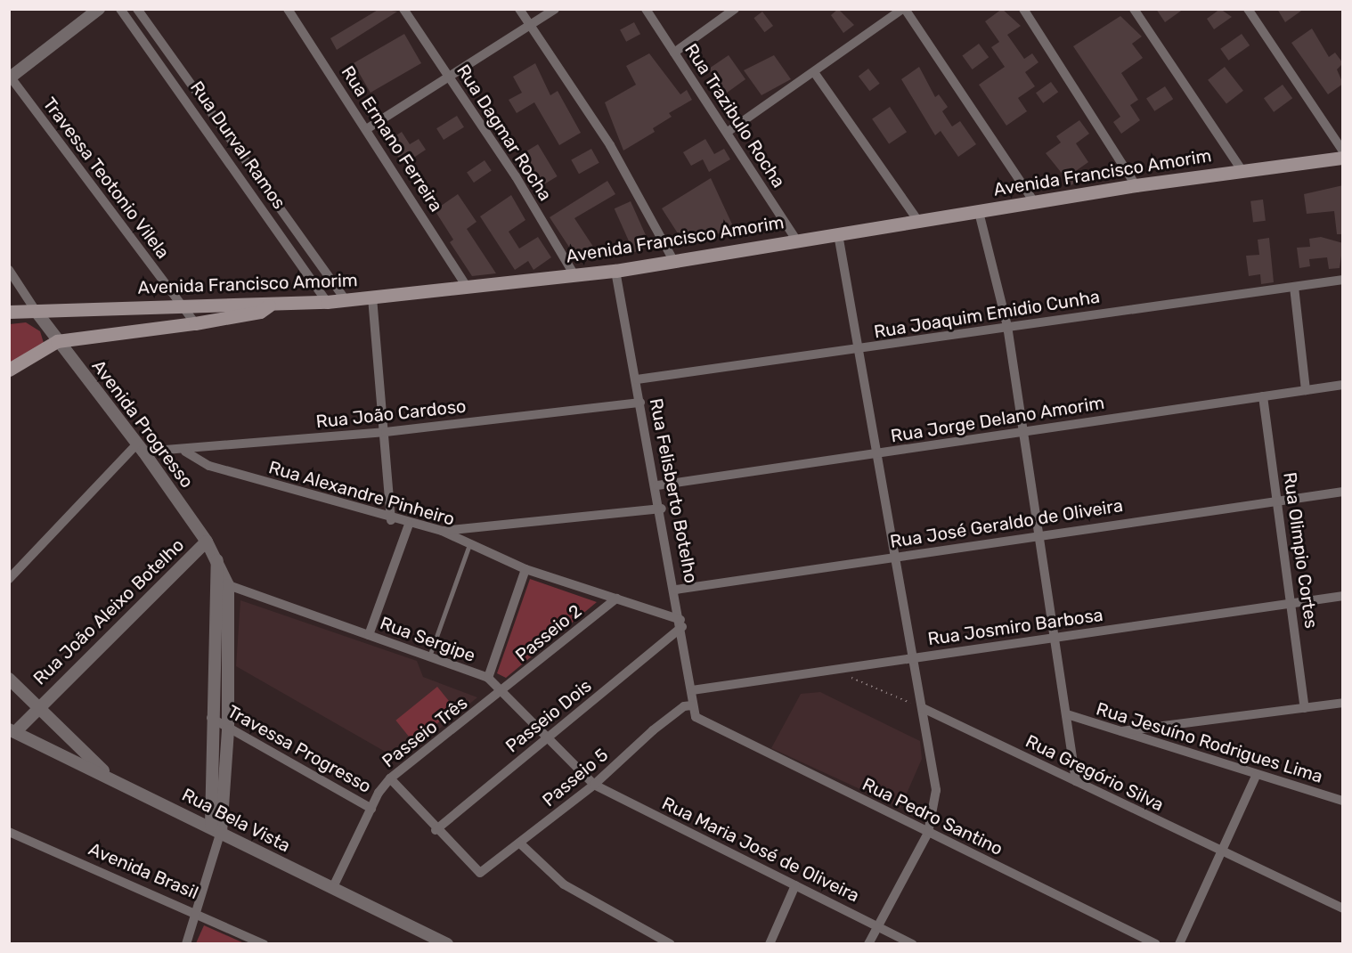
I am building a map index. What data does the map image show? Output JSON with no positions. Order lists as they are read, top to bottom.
{
  "streets": {
    "main road": ["Avenida Francisco Amorim"],
    "street": [
      "Rua Trazibulo Rocha",
      "Rua Dagmar Rocha",
      "Rua Ermano Ferreira",
      "Rua Durval Ramos",
      "Travessa Teotonio Vilela",
      "Rua Joaquim Emidio Cunha",
      "Rua João Cardoso",
      "Rua Jorge Delano Amorim",
      "Avenida Progresso",
      "Rua Felisberto Botelho",
      "Rua Alexandre Pinheiro",
      "Rua José Geraldo de Oliveira",
      "Rua Olimpio Cortes",
      "Rua João Aleixo Botelho",
      "Rua Josmiro Barbosa",
      "Passeio 2",
      "Rua Sergipe",
      "Passeio Dois",
      "Passeio Três",
      "Rua Jesuíno Rodrigues Lima",
      "Travessa Progresso",
      "Rua Gregório Silva",
      "Passeio 5",
      "Rua Pedro Santino",
      "Rua Bela Vista",
      "Rua Maria José de Oliveira",
      "Avenida Brasil"
    ]
  },
  "crossings": [
    ["Rua Trazibulo Rocha", "Avenida Francisco Amorim"],
    ["Rua Dagmar Rocha", "Avenida Francisco Amorim"],
    ["Rua Ermano Ferreira", "Avenida Francisco Amorim"],
    ["Rua Durval Ramos", "Avenida Francisco Amorim"],
    ["Avenida Francisco Amorim", "Travessa Teotonio Vilela"],
    ["Avenida Francisco Amorim", "Avenida Progresso"],
    ["Avenida Francisco Amorim", "Rua Felisberto Botelho"],
    ["Rua Joaquim Emidio Cunha", "Rua Felisberto Botelho"],
    ["Rua João Cardoso", "Avenida Progresso"],
    ["Rua João Cardoso", "Rua Felisberto Botelho"],
    ["Rua João Cardoso", "Rua Alexandre Pinheiro"],
    ["Rua Jorge Delano Amorim", "Rua Felisberto Botelho"],
    ["Rua Jorge Delano Amorim", "Rua Olimpio Cortes"],
    ["Avenida Progresso", "Rua João Aleixo Botelho"],
    ["Avenida Progresso", "Rua Sergipe"],
    ["Avenida Progresso", "Travessa Progresso"],
    ["Avenida Progresso", "Rua Bela Vista"],
    ["Avenida Progresso", "Avenida Brasil"],
    ["Rua Felisberto Botelho", "Rua Alexandre Pinheiro"],
    ["Rua Felisberto Botelho", "Rua José Geraldo de Oliveira"],
    ["Rua Felisberto Botelho", "Rua Josmiro Barbosa"],
    ["Rua Felisberto Botelho", "Passeio Dois"],
    ["Rua Felisberto Botelho", "Passeio 5"],
    ["Rua Felisberto Botelho", "Rua Pedro Santino"],
    ["Rua Alexandre Pinheiro", "Passeio 2"],
    ["Rua Alexandre Pinheiro", "Passeio Dois"],
    ["Rua José Geraldo de Oliveira", "Rua Olimpio Cortes"],
    ["Rua Olimpio Cortes", "Rua Josmiro Barbosa"],
    ["Rua João Aleixo Botelho", "Rua Bela Vista"],
    ["Passeio 2", "Rua Sergipe"],
    ["Passeio 2", "Passeio Três"],
    ["Rua Sergipe", "Passeio Dois"],
    ["Rua Sergipe", "Passeio Três"],
    ["Rua Sergipe", "Passeio 5"],
    ["Rua Sergipe", "Rua Maria José de Oliveira"],
    ["Passeio Dois", "Passeio 5"],
    ["Passeio Três", "Travessa Progresso"],
    ["Passeio Três", "Rua Bela Vista"],
    ["Passeio 5", "Rua Maria José de Oliveira"]
  ]
}
